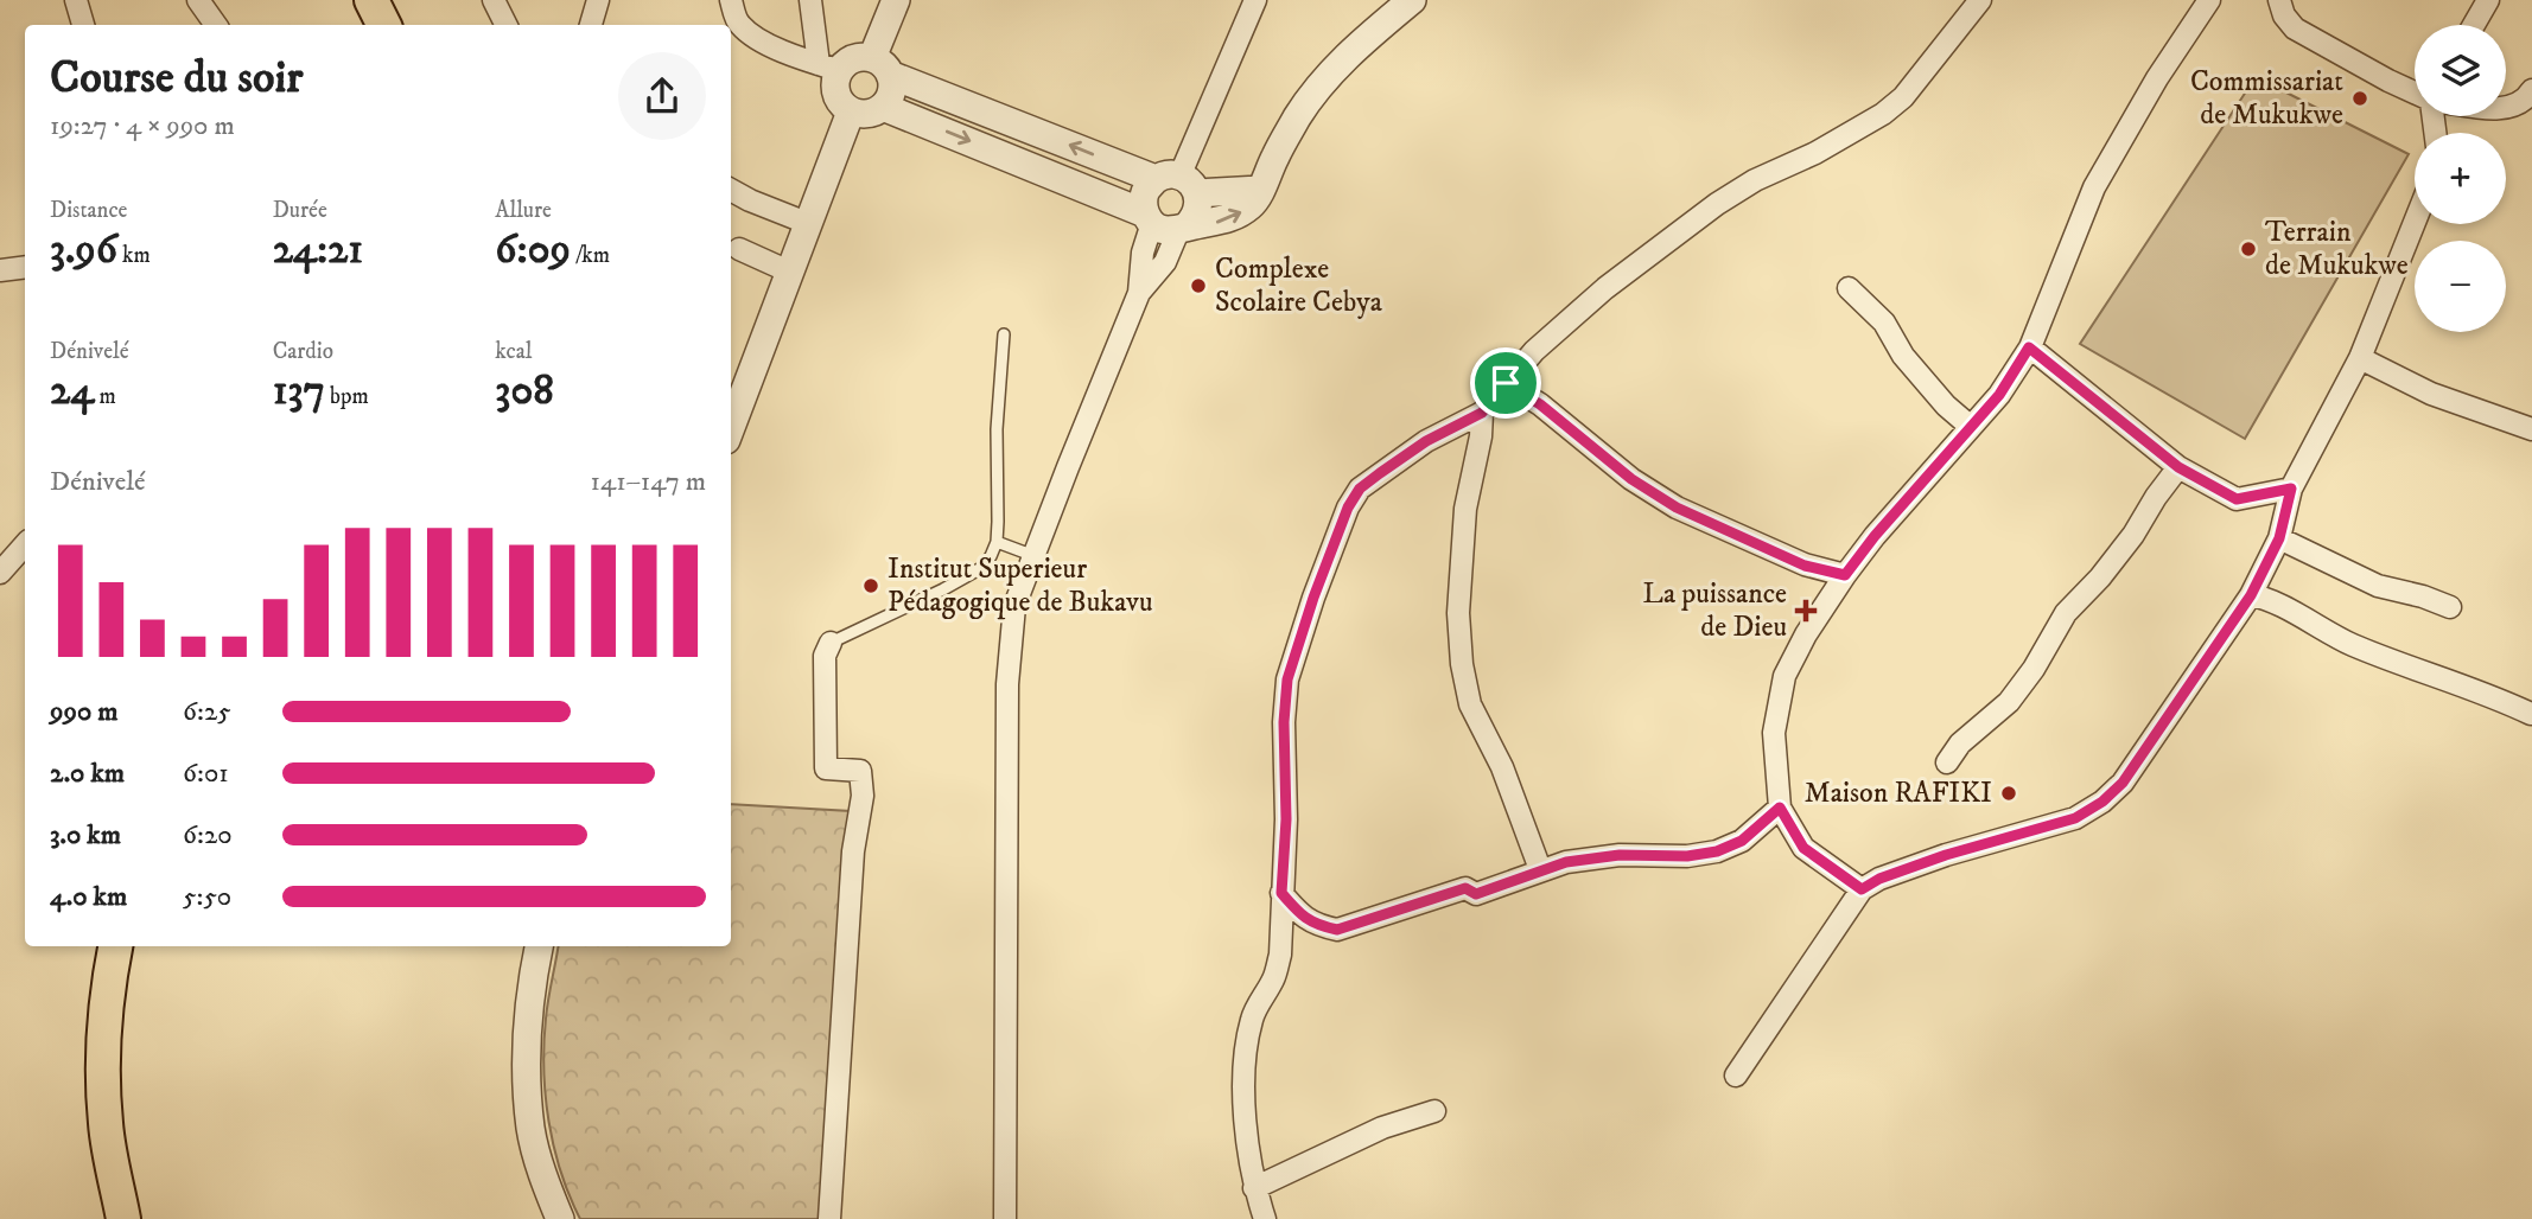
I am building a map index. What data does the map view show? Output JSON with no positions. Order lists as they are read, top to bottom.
{
  "places": {
    "other": [
      "Commissariat de Mukukwe",
      "Terrain de Mukukwe",
      "Complexe Scolaire Cebya",
      "Institut Superieur Pédagogique de Bukavu",
      "Maison RAFIKI"
    ],
    "health": ["La puissance de Dieu"]
  },
  "page": {
    "map_buttons": ["+", "−"],
    "heading": ["Course du soir", "19:27 · 4 × 990 m"],
    "stats": [
      ["Distance", "3.96 km"],
      ["Durée", "24:21"],
      ["Allure", "6:09 /km"],
      ["Dénivelé", "24 m"],
      ["Cardio", "137 bpm"],
      ["kcal", "308"]
    ],
    "chart": ["Dénivelé", "141–147 m"],
    "list": [
      {
        "name": "990 m",
        "note": "6:25"
      },
      {
        "name": "2.0 km",
        "note": "6:01"
      },
      {
        "name": "3.0 km",
        "note": "6:20"
      },
      {
        "name": "4.0 km",
        "note": "5:50"
      }
    ]
  }
}
